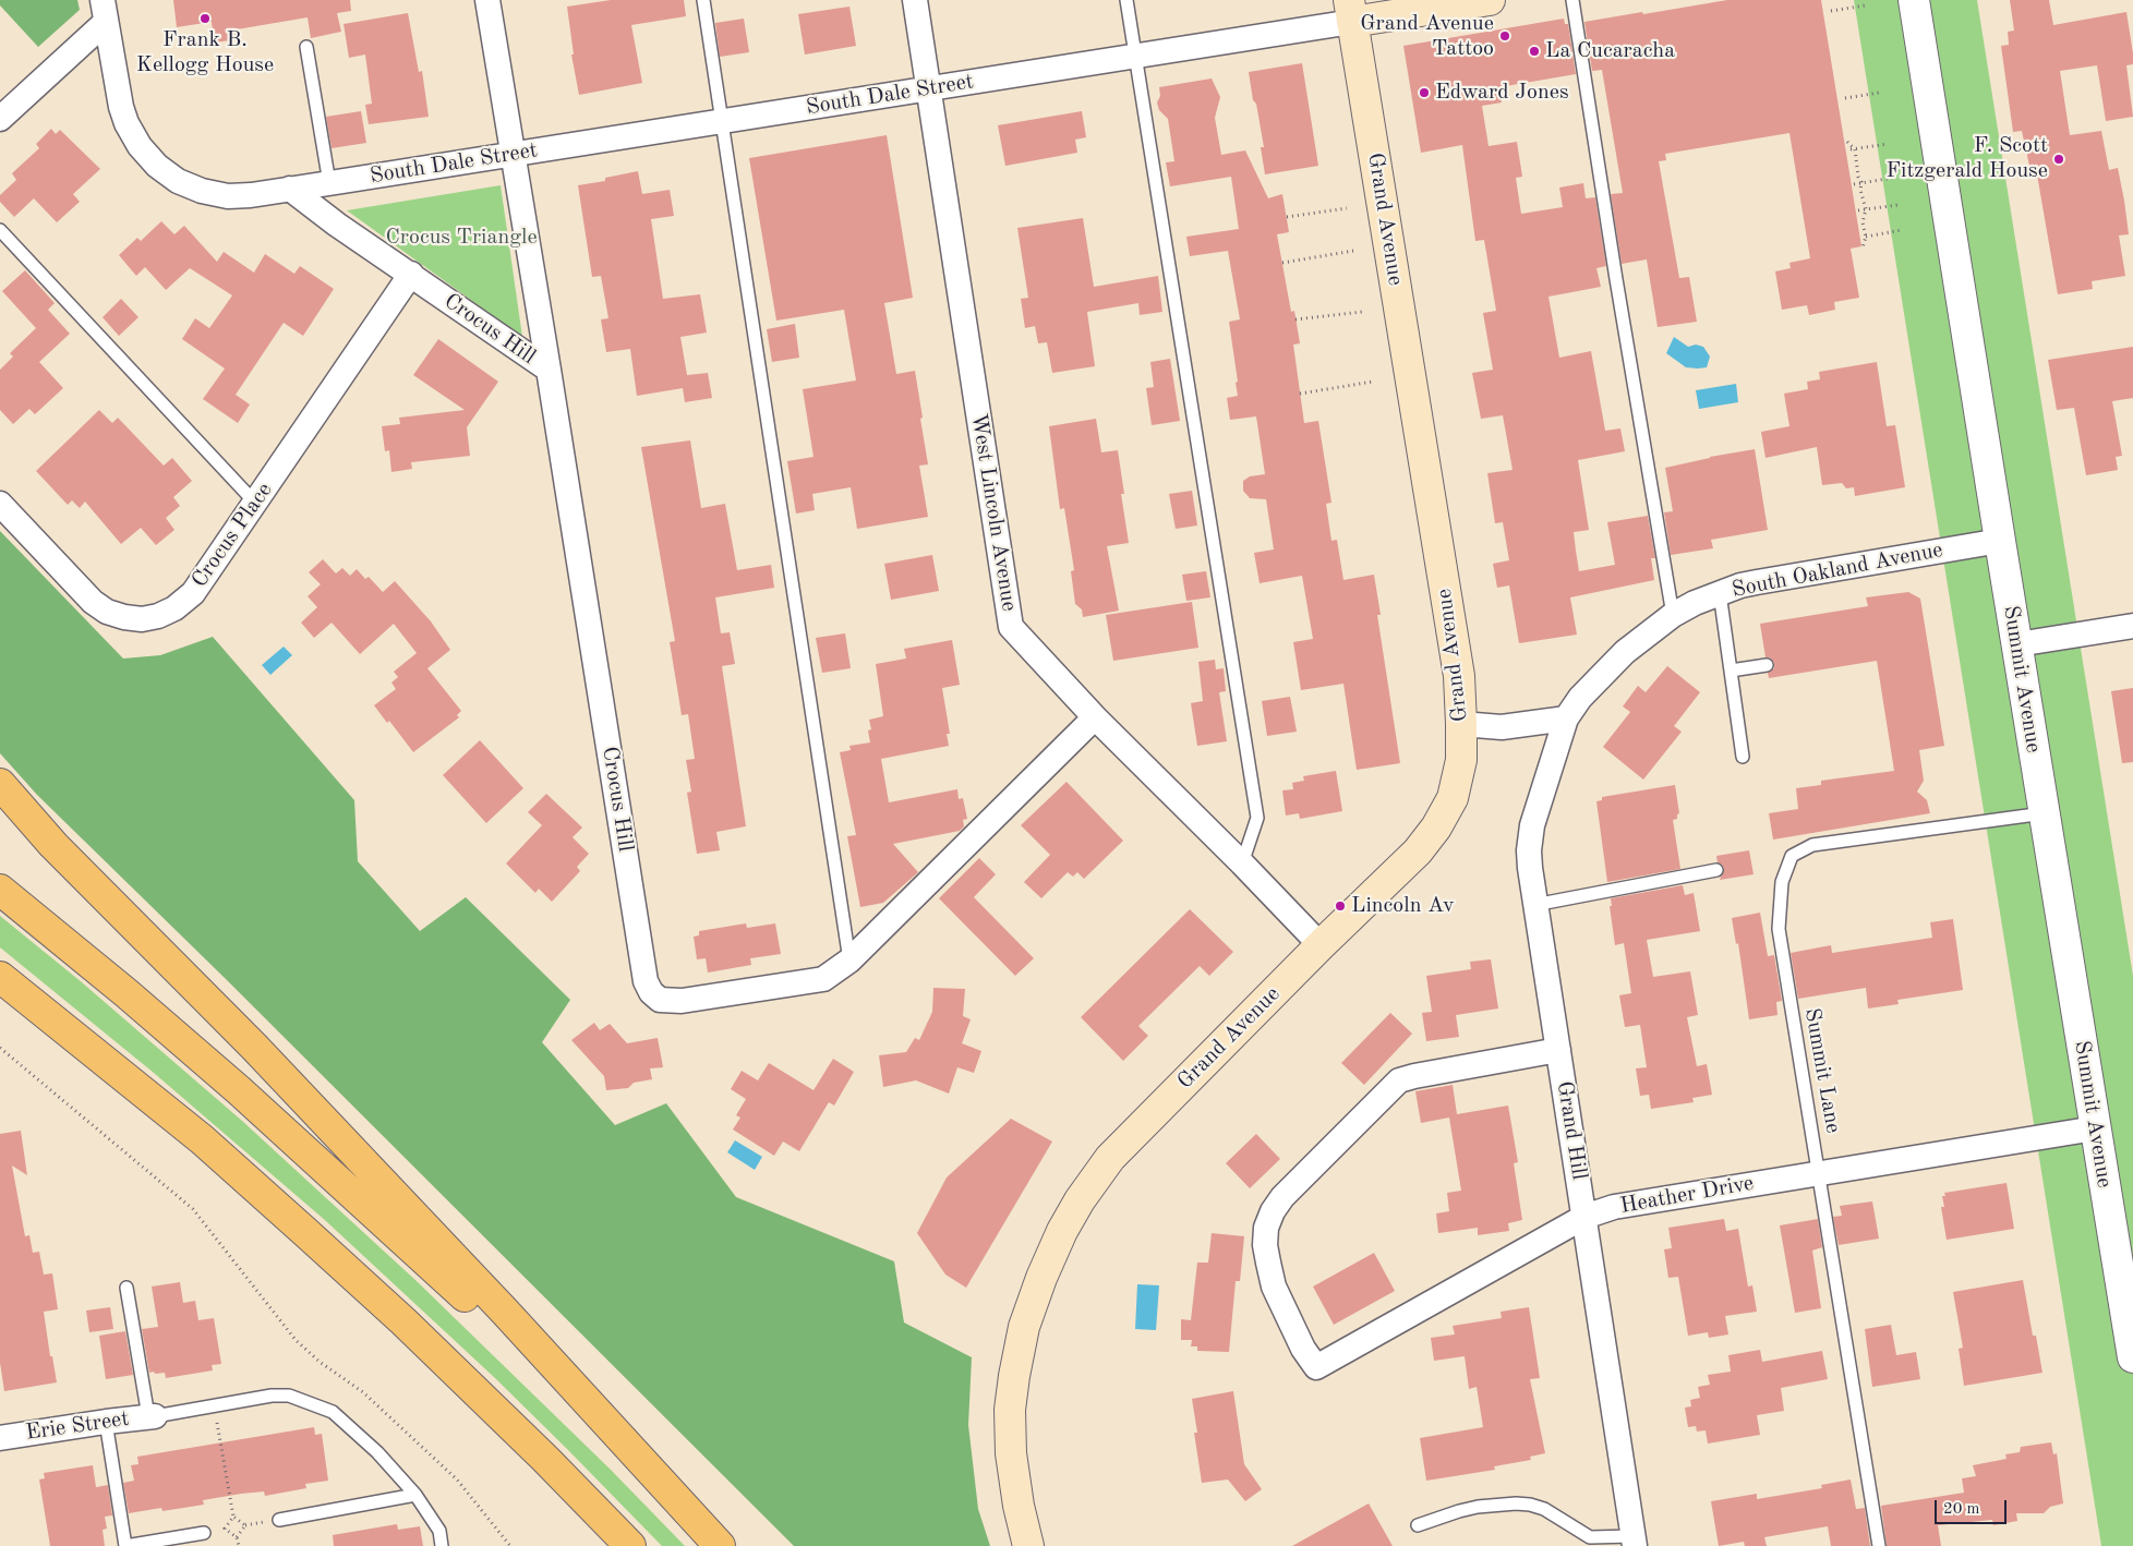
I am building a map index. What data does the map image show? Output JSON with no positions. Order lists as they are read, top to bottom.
{
  "streets": {
    "main road": ["South Dale Street", "Grand Avenue"],
    "street": [
      "Crocus Hill",
      "West Lincoln Avenue",
      "Crocus Place",
      "South Oakland Avenue",
      "Summit Avenue",
      "Grand Hill",
      "Heather Drive",
      "Erie Street"
    ],
    "lane": ["Summit Lane"]
  },
  "crossings": [
    ["South Dale Street", "Grand Avenue"],
    ["South Dale Street", "Crocus Hill"],
    ["South Dale Street", "West Lincoln Avenue"],
    ["Grand Avenue", "West Lincoln Avenue"],
    ["Crocus Hill", "West Lincoln Avenue"],
    ["Crocus Hill", "Crocus Place"],
    ["South Oakland Avenue", "Summit Avenue"],
    ["South Oakland Avenue", "Grand Hill"],
    ["Summit Avenue", "Summit Lane"],
    ["Summit Avenue", "Heather Drive"],
    ["Summit Lane", "Heather Drive"],
    ["Grand Hill", "Heather Drive"]
  ],
  "parks": ["Crocus Triangle"],
  "places": [
    "Frank B. Kellogg House",
    "Grand Avenue Tattoo",
    "La Cucaracha",
    "Edward Jones",
    "F. Scott Fitzgerald House",
    "Lincoln Av"
  ],
  "scale_bar": "20 m"
}
